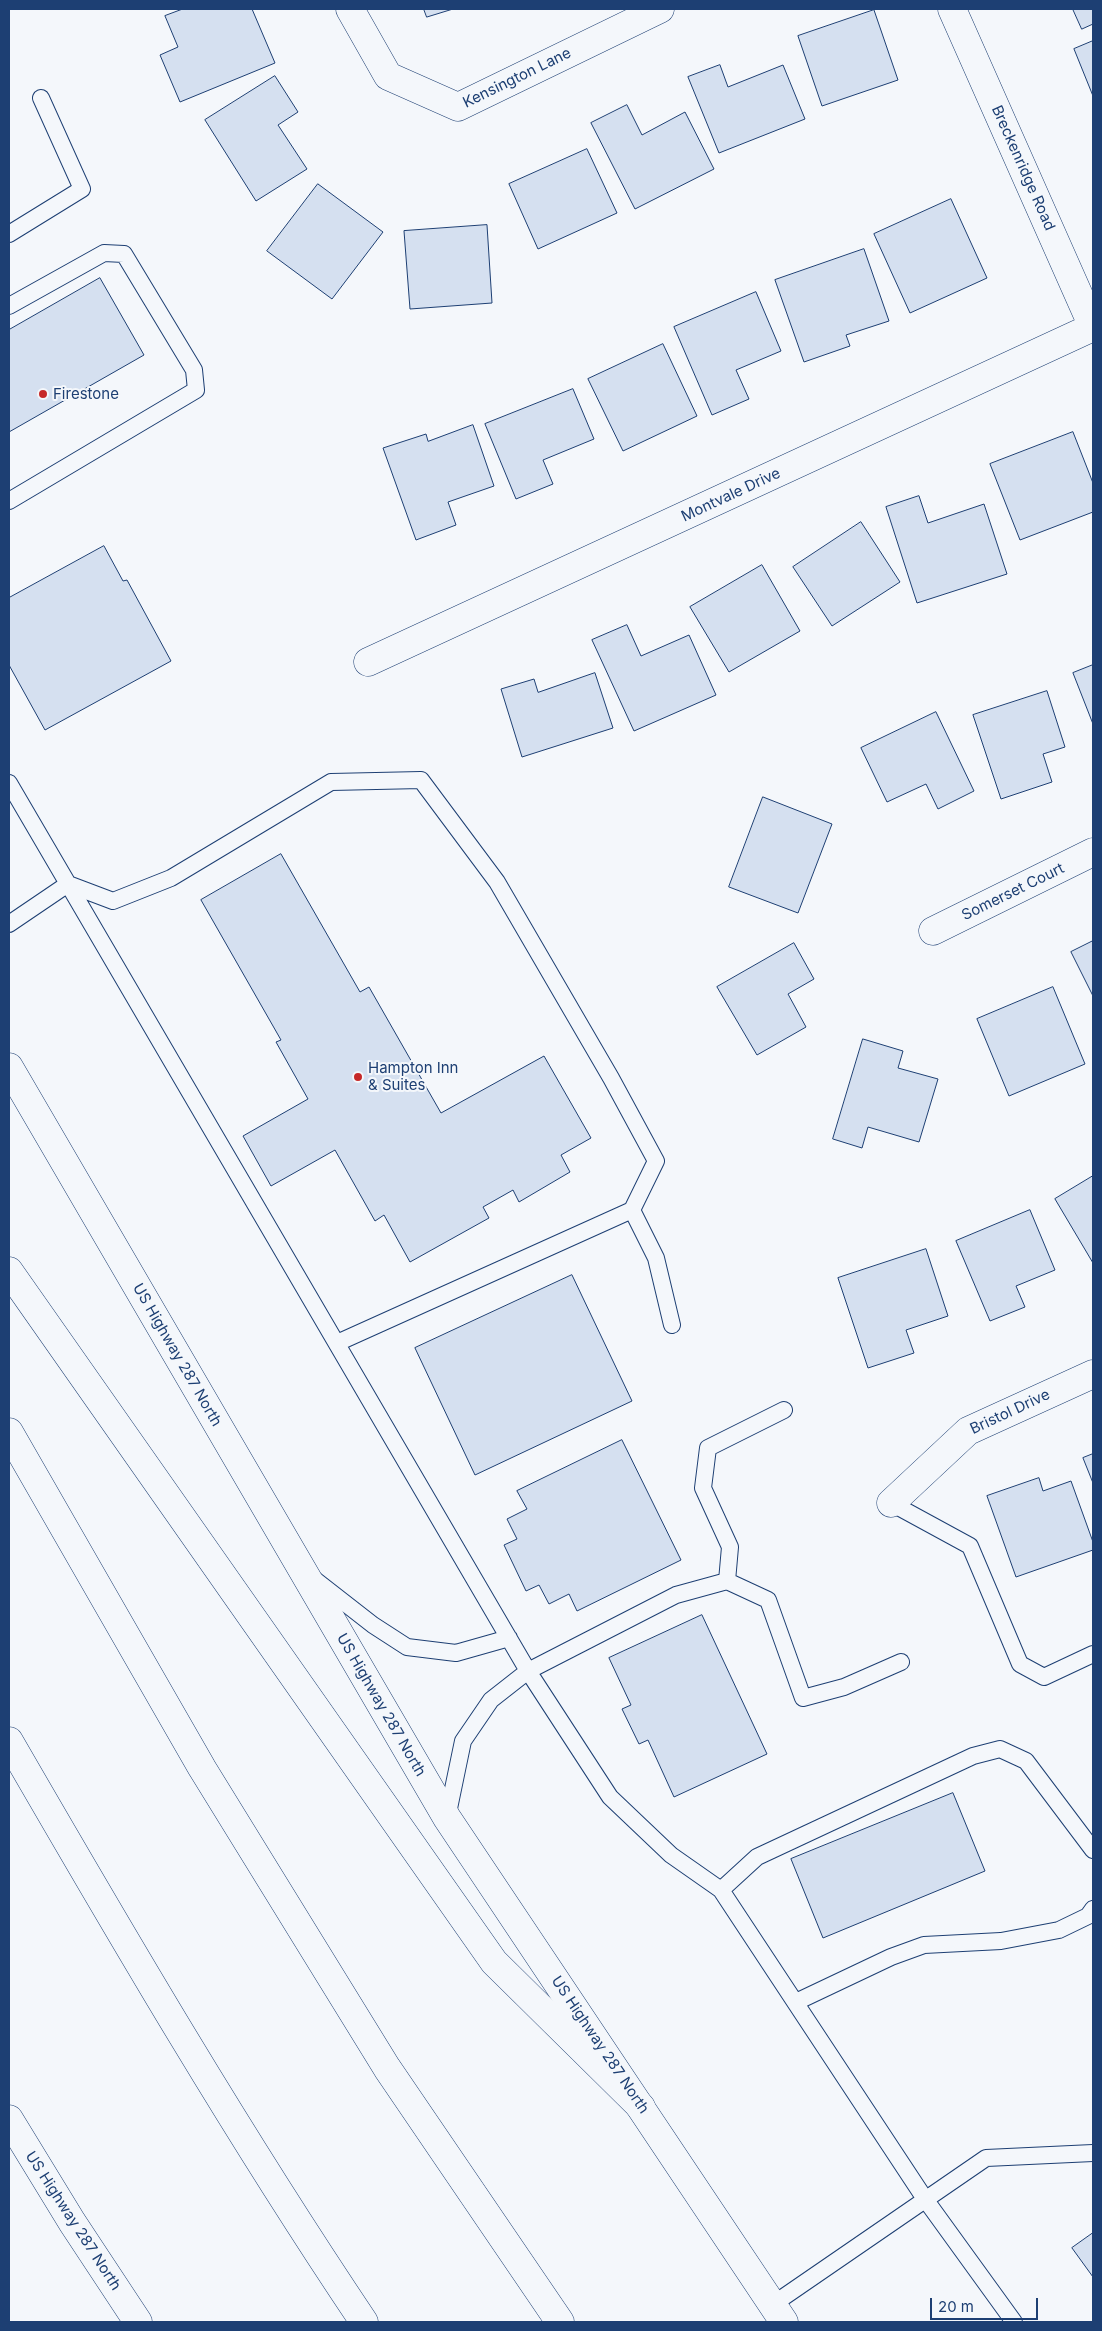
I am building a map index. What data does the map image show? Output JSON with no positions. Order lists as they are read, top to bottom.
{
  "streets": {
    "main road": [
      "Kensington Lane",
      "Breckenridge Road",
      "Montvale Drive",
      "Somerset Court",
      "US Highway 287 North",
      "Bristol Drive"
    ]
  },
  "crossings": [
    ["Breckenridge Road", "Montvale Drive"]
  ],
  "places": ["Firestone", "Hampton Inn & Suites"],
  "scale_bar": "20 m"
}
